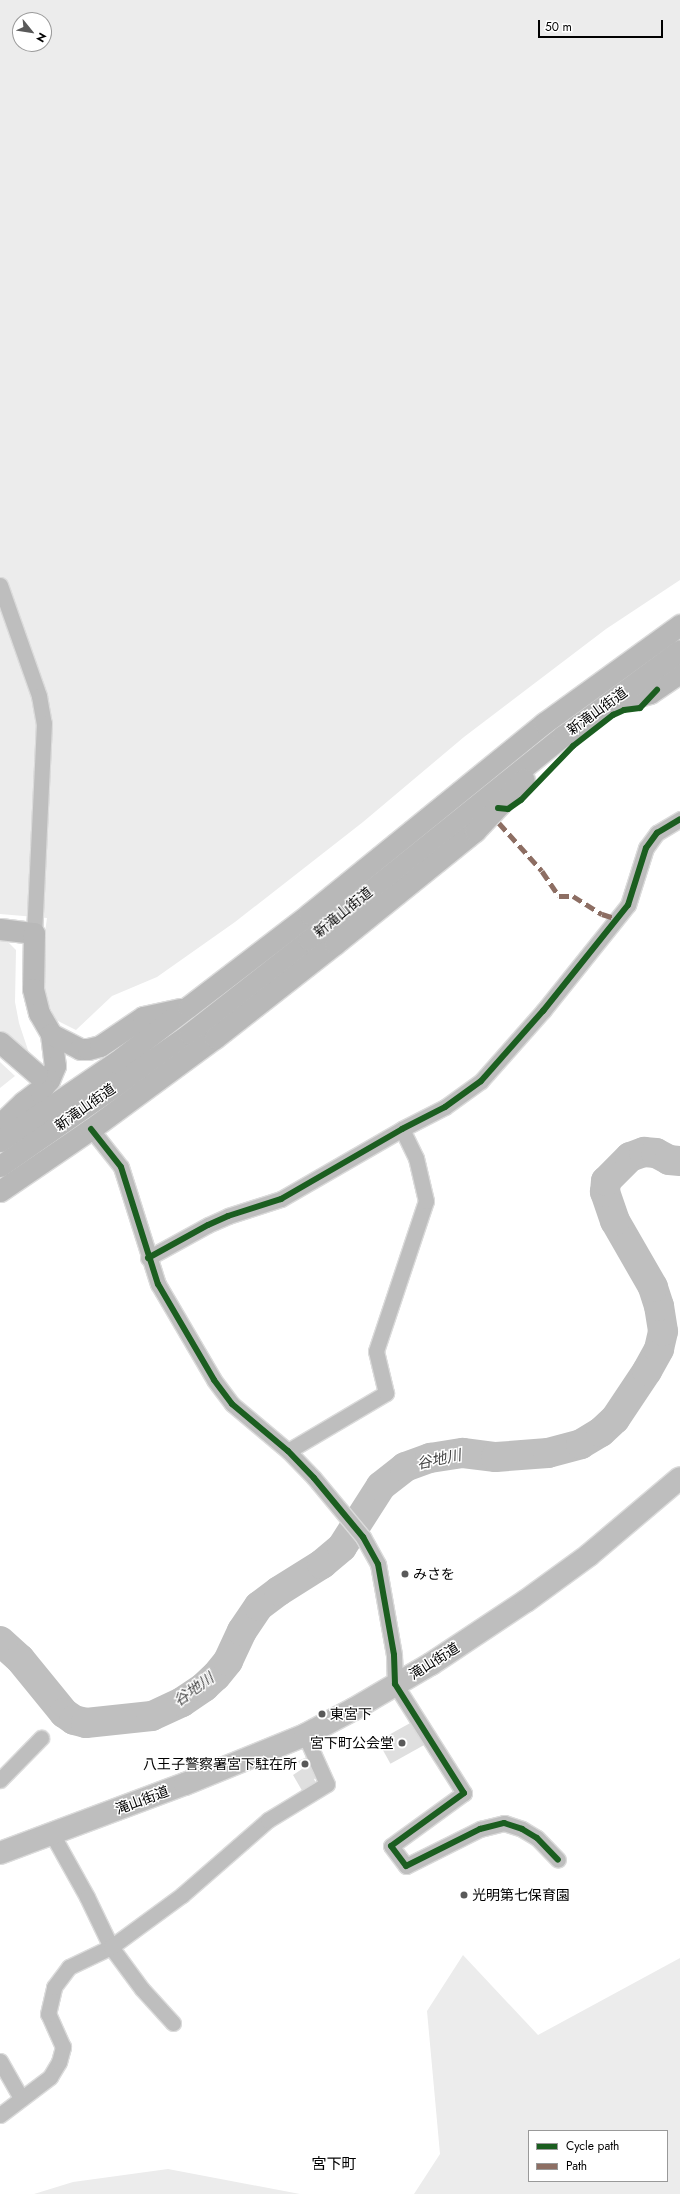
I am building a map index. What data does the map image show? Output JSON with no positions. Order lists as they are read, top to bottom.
{
  "streets": {
    "highway": ["滝山街道"],
    "main road": ["新滝山街道"]
  },
  "districts": ["宮下町"],
  "water": ["谷地川"],
  "places": [
    "みさを",
    "東宮下",
    "宮下町公会堂",
    "八王子警察署宮下駐在所",
    "光明第七保育園"
  ],
  "legend": ["Cycle path", "Path"],
  "scale_bar": "50 m",
  "north": "bottom right"
}
